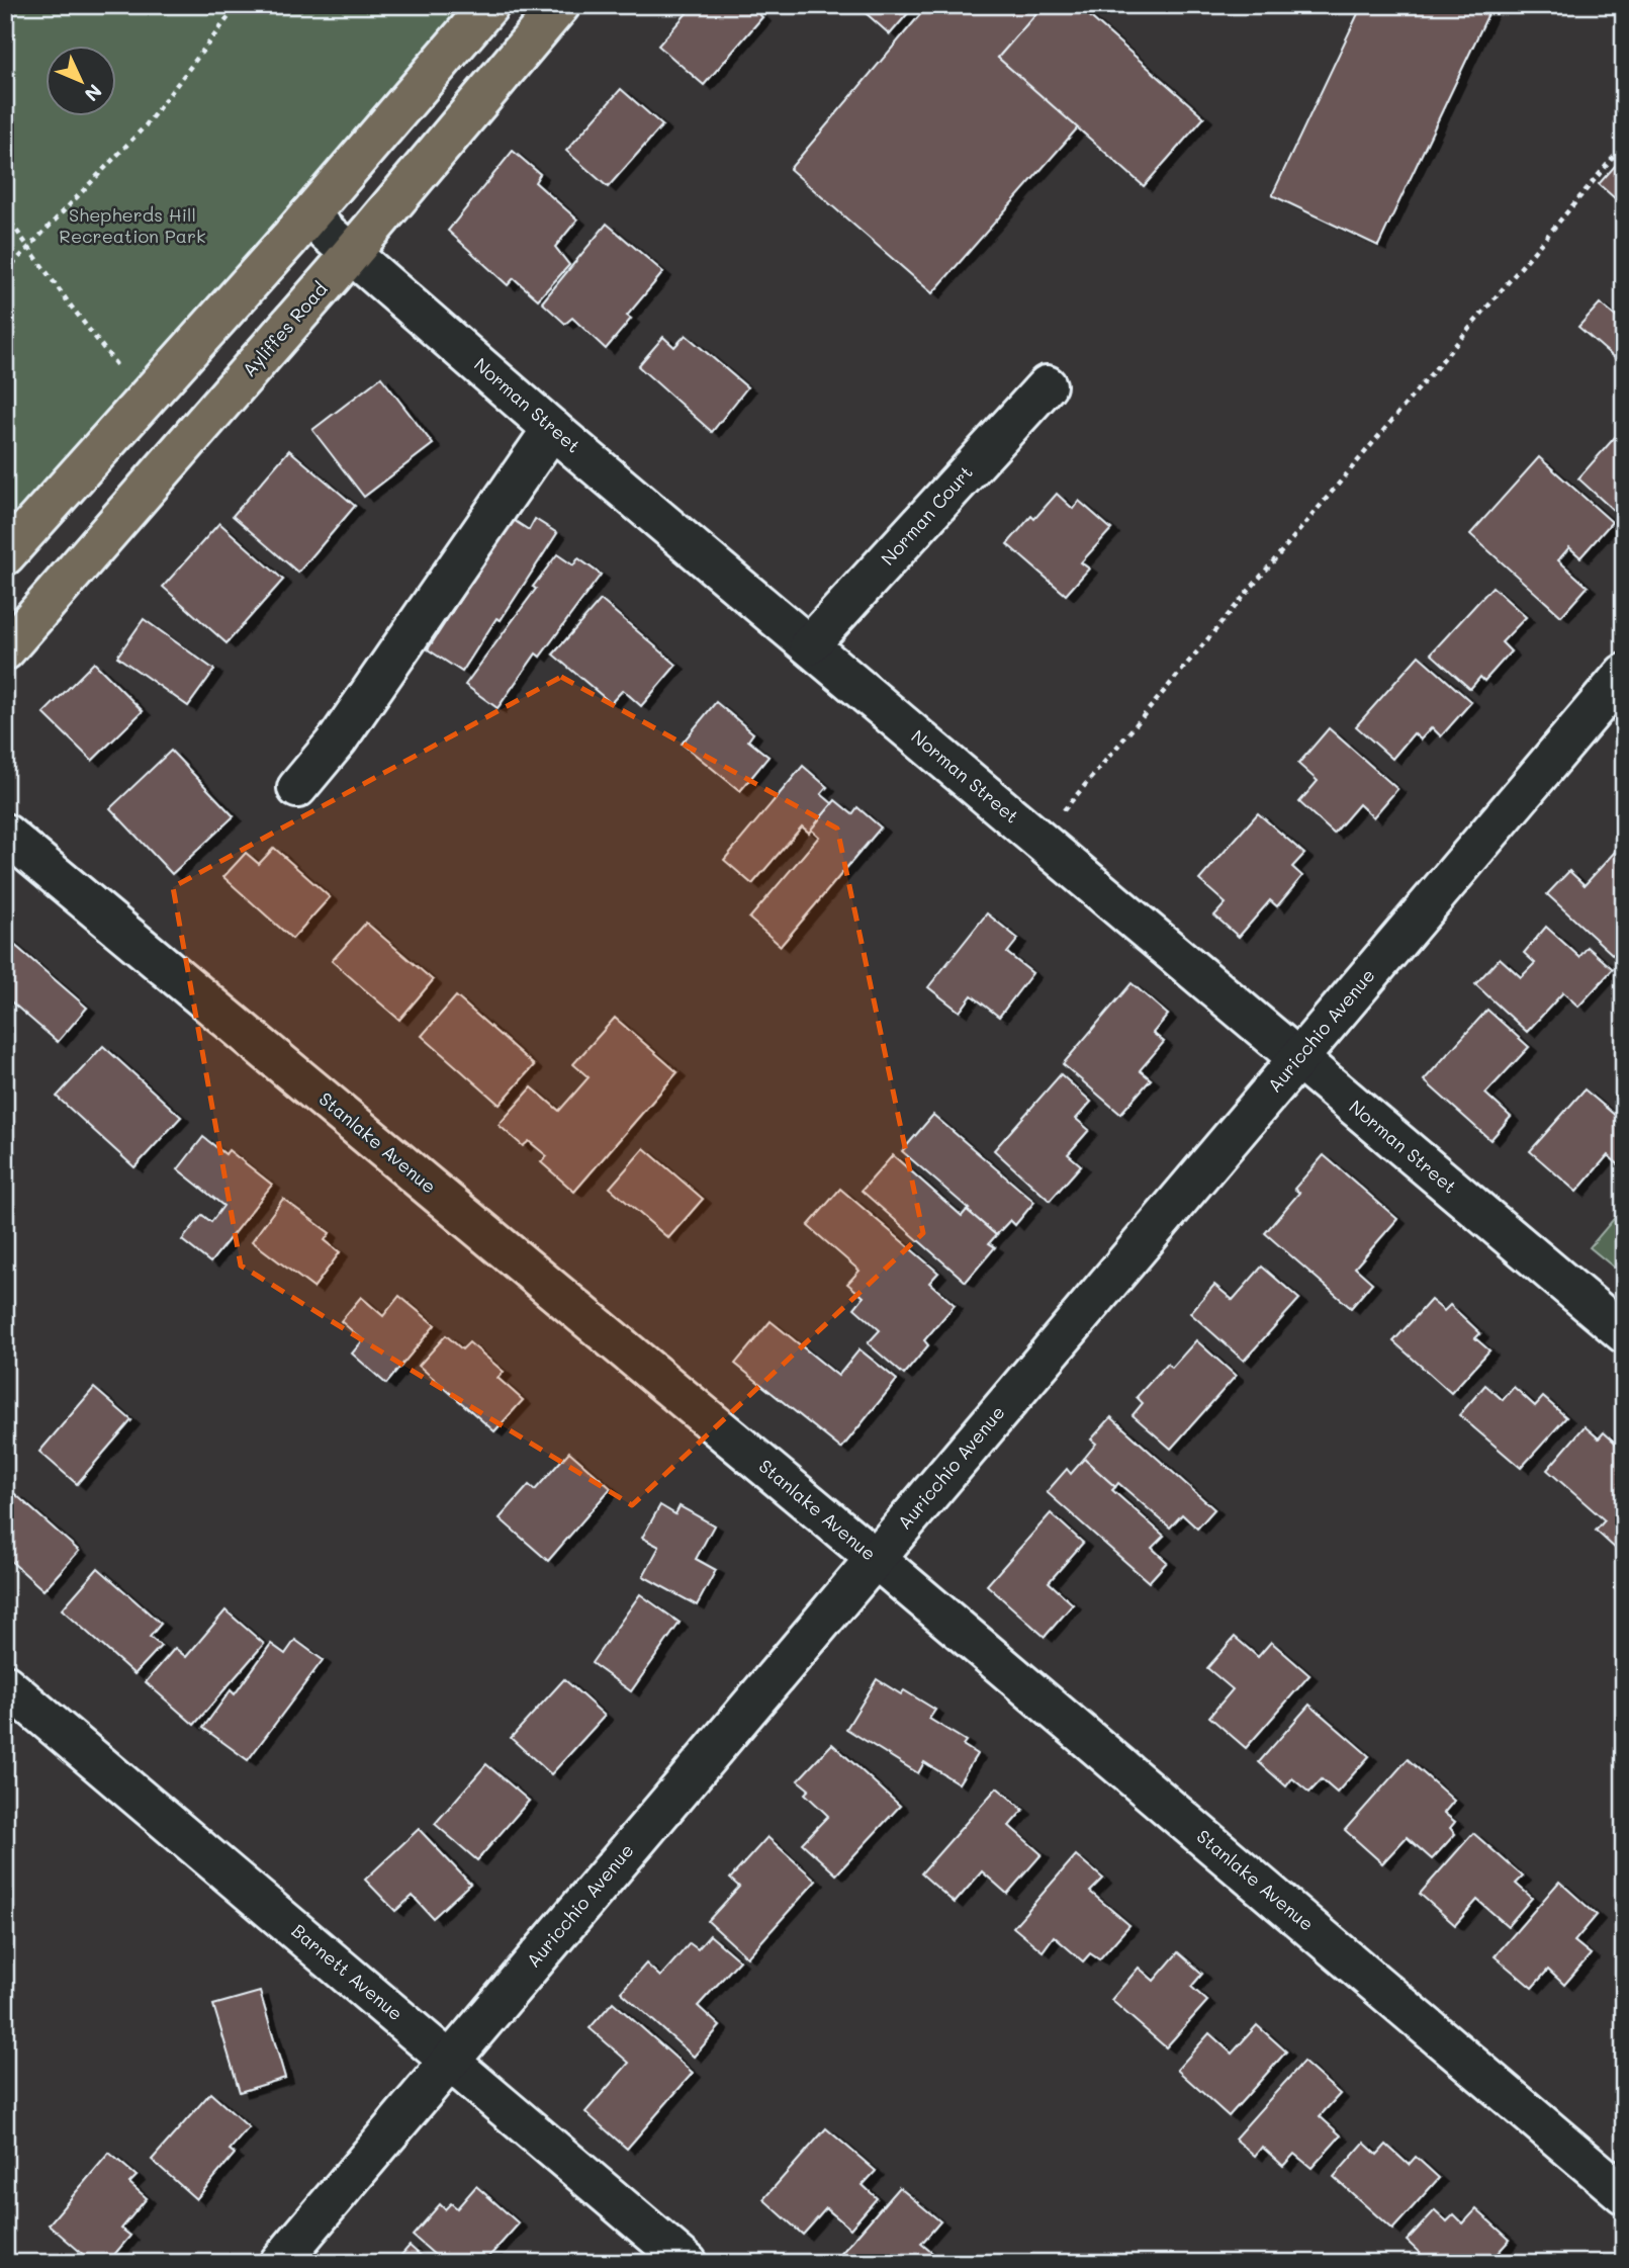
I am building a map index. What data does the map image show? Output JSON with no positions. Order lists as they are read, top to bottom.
{
  "streets": {
    "main road": ["Ayliffes Road"],
    "street": [
      "Norman Street",
      "Norman Court",
      "Auricchio Avenue",
      "Stanlake Avenue",
      "Barnett Avenue"
    ]
  },
  "crossings": [
    ["Ayliffes Road", "Norman Street"],
    ["Norman Street", "Norman Court"],
    ["Norman Street", "Auricchio Avenue"],
    ["Auricchio Avenue", "Stanlake Avenue"],
    ["Auricchio Avenue", "Barnett Avenue"]
  ],
  "parks": ["Shepherds Hill Recreation Park"],
  "north": "bottom right"
}
